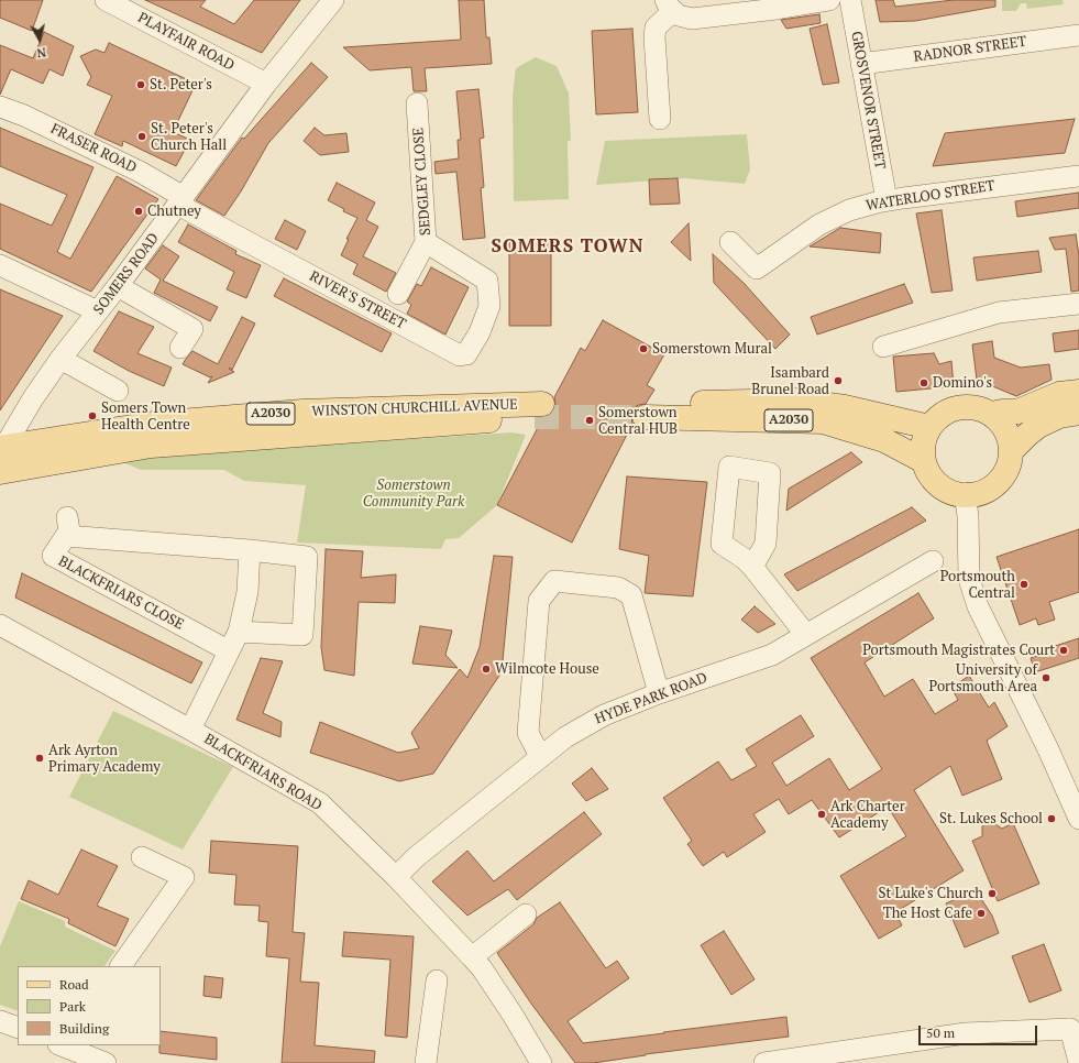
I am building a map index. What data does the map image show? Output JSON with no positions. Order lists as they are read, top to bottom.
{
  "streets": {
    "main road": ["WINSTON CHURCHILL AVENUE", "A2030"],
    "street": [
      "PLAYFAIR ROAD",
      "RADNOR STREET",
      "GROSVENOR STREET",
      "FRASER ROAD",
      "SEDGLEY CLOSE",
      "WATERLOO STREET",
      "SOMERS ROAD",
      "RIVER'S STREET",
      "BLACKFRIARS CLOSE",
      "HYDE PARK ROAD",
      "BLACKFRIARS ROAD"
    ]
  },
  "crossings": [
    ["PLAYFAIR ROAD", "SOMERS ROAD"],
    ["RADNOR STREET", "GROSVENOR STREET"],
    ["GROSVENOR STREET", "WATERLOO STREET"],
    ["FRASER ROAD", "SOMERS ROAD"],
    ["FRASER ROAD", "RIVER'S STREET"],
    ["SEDGLEY CLOSE", "RIVER'S STREET"],
    ["SOMERS ROAD", "RIVER'S STREET"],
    ["SOMERS ROAD", "WINSTON CHURCHILL AVENUE"],
    ["HYDE PARK ROAD", "BLACKFRIARS ROAD"]
  ],
  "districts": ["SOMERS TOWN"],
  "parks": ["Somerstown Community Park"],
  "places": [
    "St. Peter's",
    "St. Peter's Church Hall",
    "Chutney",
    "Somerstown Mural",
    "Isambard Brunel Road",
    "Domino's",
    "Somers Town Health Centre",
    "Somerstown Central HUB",
    "Portsmouth Central",
    "Portsmouth Magistrates Court",
    "Wilmcote House",
    "University of Portsmouth Area",
    "Ark Ayrton Primary Academy",
    "Ark Charter Academy",
    "St. Lukes School",
    "St Luke's Church",
    "The Host Cafe"
  ],
  "legend": ["Road", "Park", "Building"],
  "scale_bar": "50 m",
  "north": "bottom"
}
